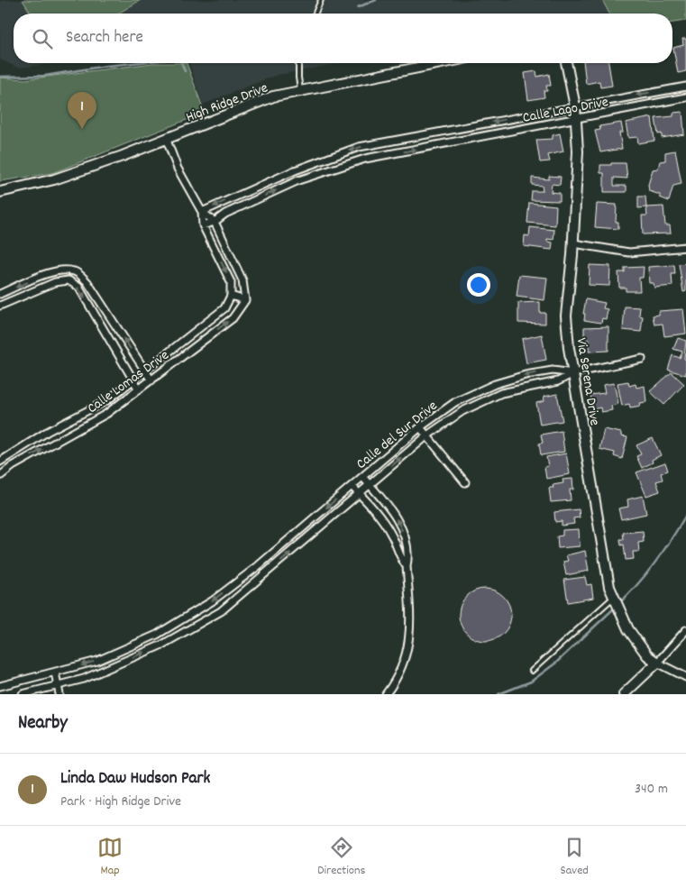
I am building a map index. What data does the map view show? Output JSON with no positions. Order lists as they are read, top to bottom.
{
  "streets": {
    "street": [
      "High Ridge Drive",
      "Calle Lago Drive",
      "Calle Lomas Drive",
      "Via Serena Drive",
      "Calle del Sur Drive"
    ]
  },
  "crossings": [
    ["Calle Lago Drive", "Via Serena Drive"],
    ["Via Serena Drive", "Calle del Sur Drive"]
  ],
  "page": {
    "search": "Search here",
    "pins": "1",
    "heading": "Nearby",
    "list": [
      {
        "mark": "1",
        "name": "Linda Daw Hudson Park",
        "note": "Park · High Ridge Drive",
        "value": "340 m"
      }
    ],
    "nav": ["Map", "Directions", "Saved"]
  }
}
